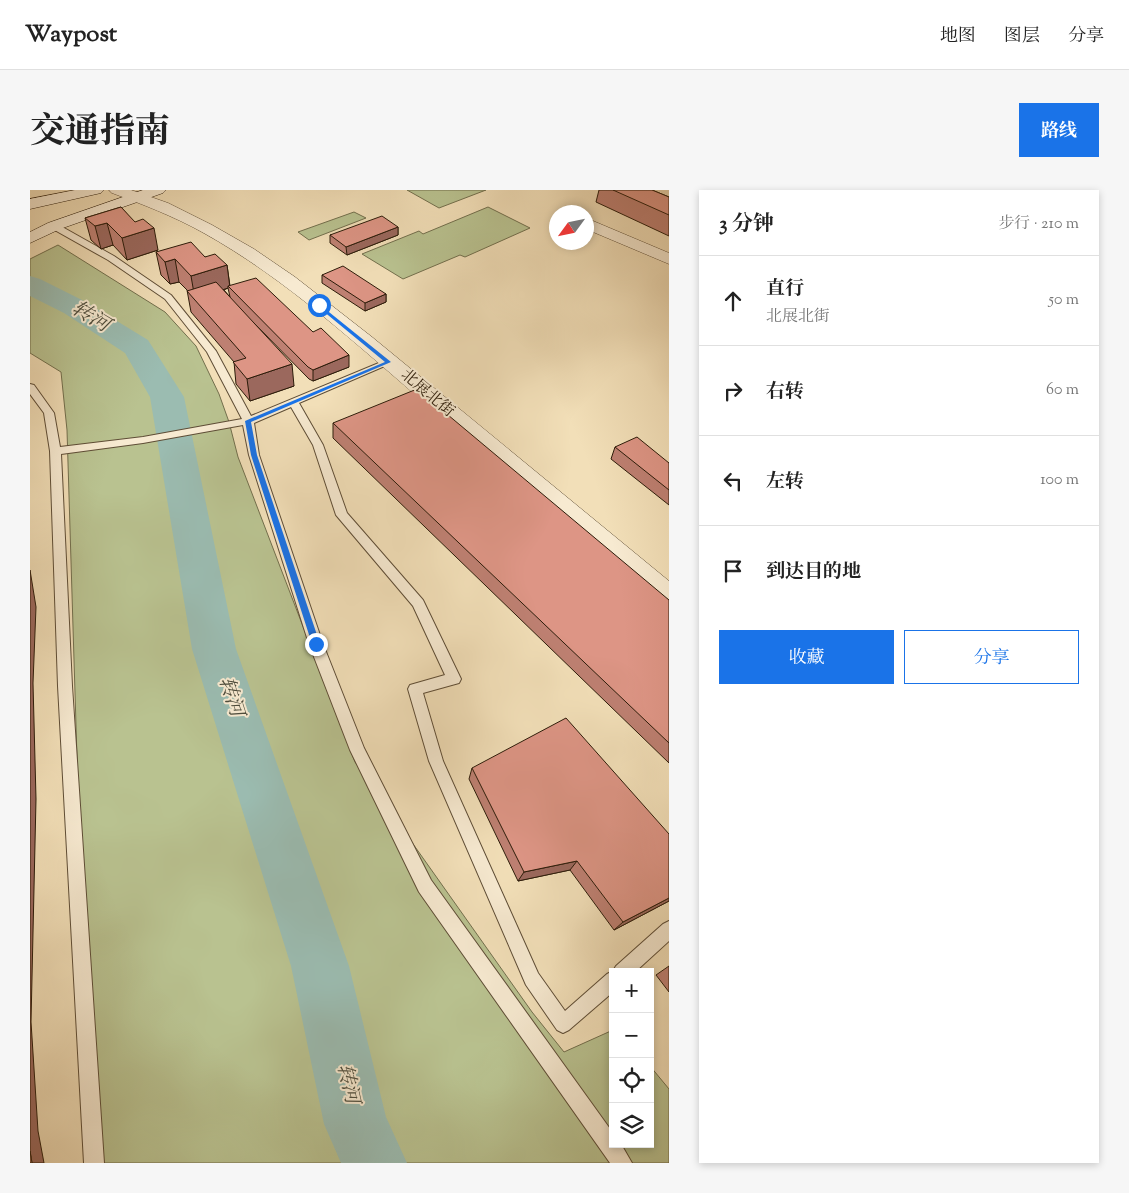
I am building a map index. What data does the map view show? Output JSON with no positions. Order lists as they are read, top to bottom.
{
  "streets": {
    "street": ["北展北街"]
  },
  "water": ["转河"],
  "north": "bottom left",
  "page": {
    "header": "Waypost",
    "nav": ["地图", "图层", "分享"],
    "title": "交通指南",
    "buttons": [
      "路线",
      ["收藏", "分享"]
    ],
    "heading": ["3 分钟", "步行 · 210 m"],
    "list": [
      ["直行", "北展北街", "50 m"],
      ["右转", "60 m"],
      ["左转", "100 m"],
      "到达目的地"
    ],
    "map_buttons": ["+", "−"]
  }
}
